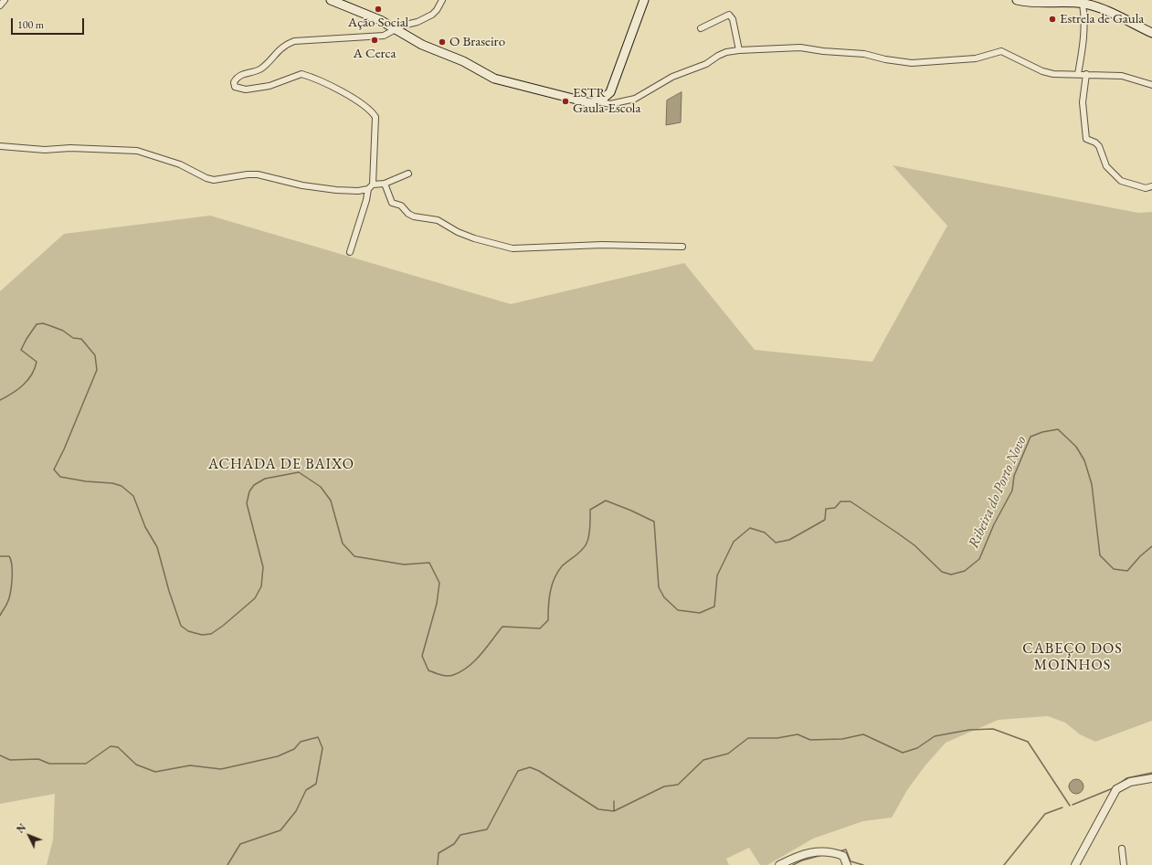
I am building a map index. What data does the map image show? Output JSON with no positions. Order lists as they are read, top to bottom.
{
  "districts": ["ACHADA DE BAIXO", "CABEÇO DOS MOINHOS"],
  "water": ["Ribeira do Porto Novo"],
  "places": [
    "Ação Social",
    "Estrela de Gaula",
    "A Cerca",
    "O Braseiro",
    "ESTR Gaula-Escola"
  ],
  "scale_bar": "100 m",
  "north": "top left"
}
